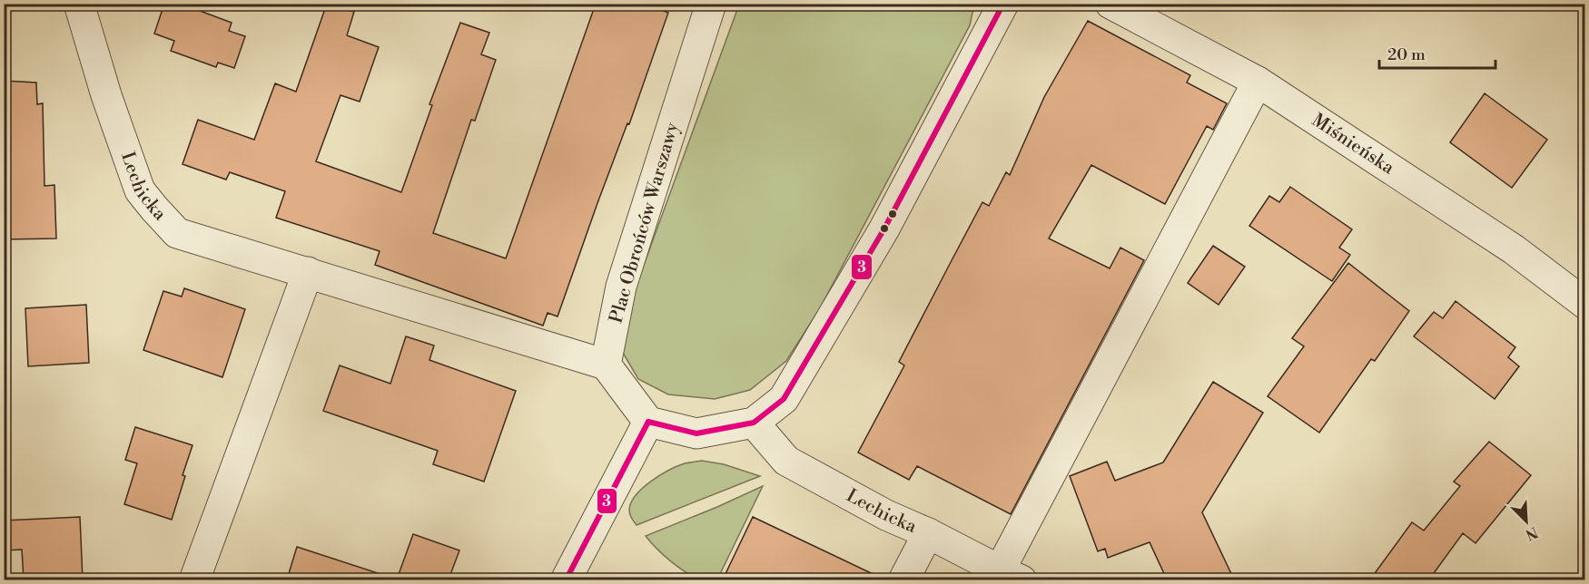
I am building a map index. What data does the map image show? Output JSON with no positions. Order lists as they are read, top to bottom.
{
  "streets": {
    "street": ["Miśnieńska", "Lechicka", "Plac Obrońców Warszawy"]
  },
  "crossings": [
    ["Lechicka", "Plac Obrońców Warszawy"]
  ],
  "lines": ["transit line 3"],
  "scale_bar": "20 m",
  "north": "bottom right"
}
